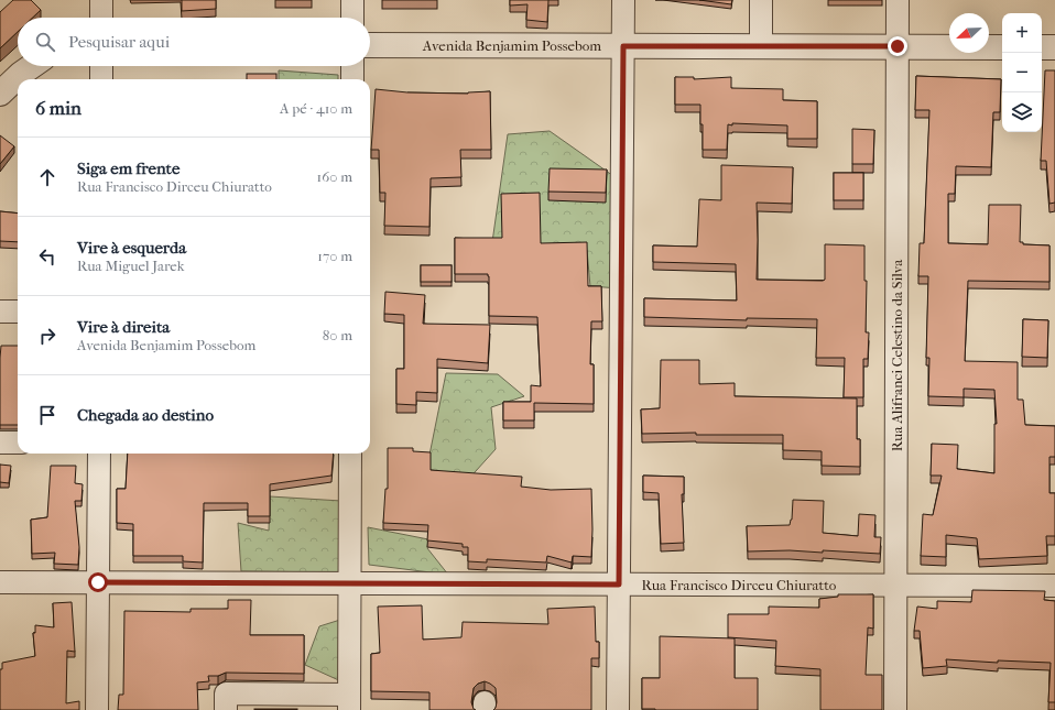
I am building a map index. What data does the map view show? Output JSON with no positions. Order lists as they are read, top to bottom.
{
  "streets": {
    "street": ["Avenida Benjamim Possebom", "Rua Alifranci Celestino da Silva", "Rua Francisco Dirceu Chiuratto"]
  },
  "crossings": [
    ["Avenida Benjamim Possebom", "Rua Alifranci Celestino da Silva"],
    ["Rua Alifranci Celestino da Silva", "Rua Francisco Dirceu Chiuratto"]
  ],
  "north": "bottom left",
  "page": {
    "map_buttons": ["+", "−"],
    "search": "Pesquisar aqui",
    "heading": ["6 min", "A pé · 410 m"],
    "list": [
      ["Siga em frente", "Rua Francisco Dirceu Chiuratto", "160 m"],
      ["Vire à esquerda", "Rua Miguel Jarek", "170 m"],
      ["Vire à direita", "Avenida Benjamim Possebom", "80 m"],
      "Chegada ao destino"
    ]
  }
}
